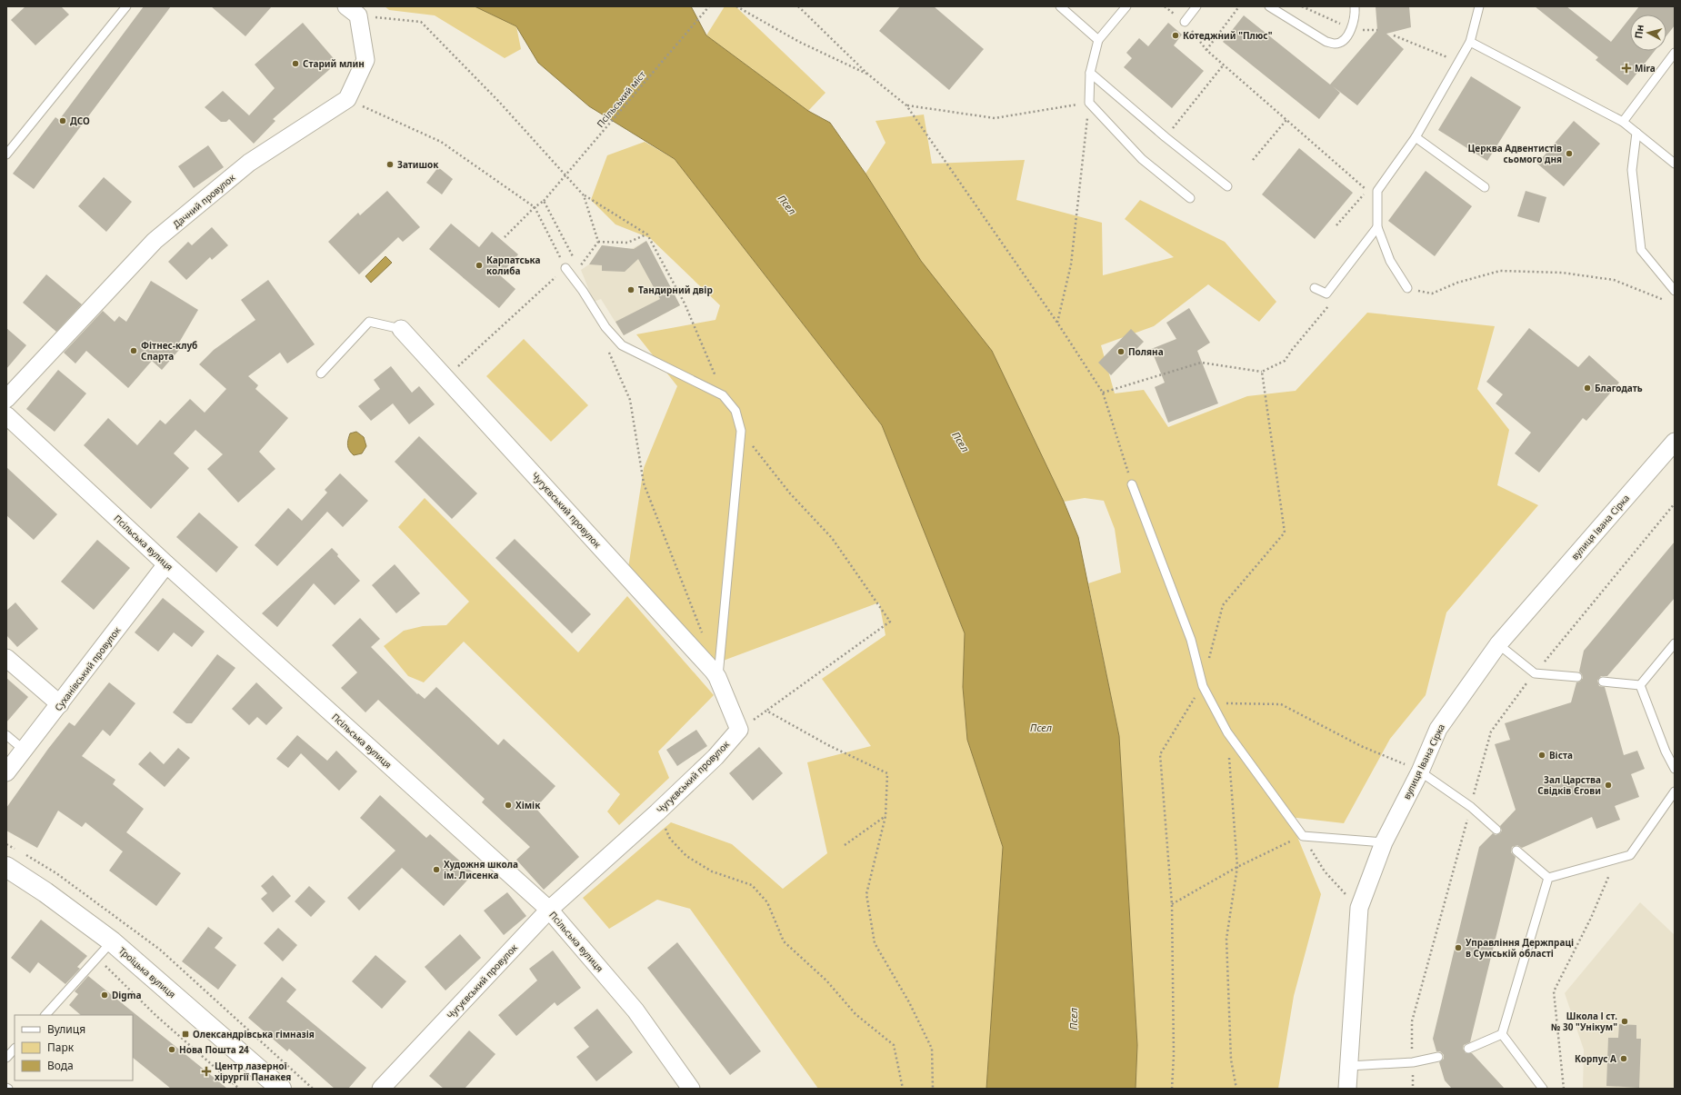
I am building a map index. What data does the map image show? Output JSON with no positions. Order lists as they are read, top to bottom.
{
  "streets": {
    "main road": ["Троїцька вулиця"],
    "street": [
      "Дачний провулок",
      "Чугуєвський провулок",
      "вулиця Івана Сірка",
      "Псільська вулиця",
      "Суханівський провулок"
    ],
    "path": ["Псільський міст"]
  },
  "crossings": [
    ["Чугуєвський провулок", "Псільська вулиця"],
    ["Псільська вулиця", "Суханівський провулок"]
  ],
  "water": ["Псел"],
  "places": {
    "other": [
      "Котеджний \"Плюс\"",
      "Старий млин",
      "ДСО",
      "Церква Адвентистів сьомого дня",
      "Затишок",
      "Карпатська колиба",
      "Тандирний двір",
      "Фітнес-клуб Спарта",
      "Поляна",
      "Благодать",
      "Віста",
      "Зал Царства Свідків Єгови",
      "Хімік",
      "Художня школа ім. Лисенка",
      "Управління Держпраці в Сумській області",
      "Digma",
      "Школа І ст. № 30 \"Унікум\"",
      "Нова Пошта 24",
      "Корпус А"
    ],
    "health": ["Mira", "Центр лазерної хірургії Панакея"],
    "transit": ["Олександрівська гімназія"]
  },
  "legend": ["Вулиця", "Парк", "Вода"],
  "north": "left"
}
